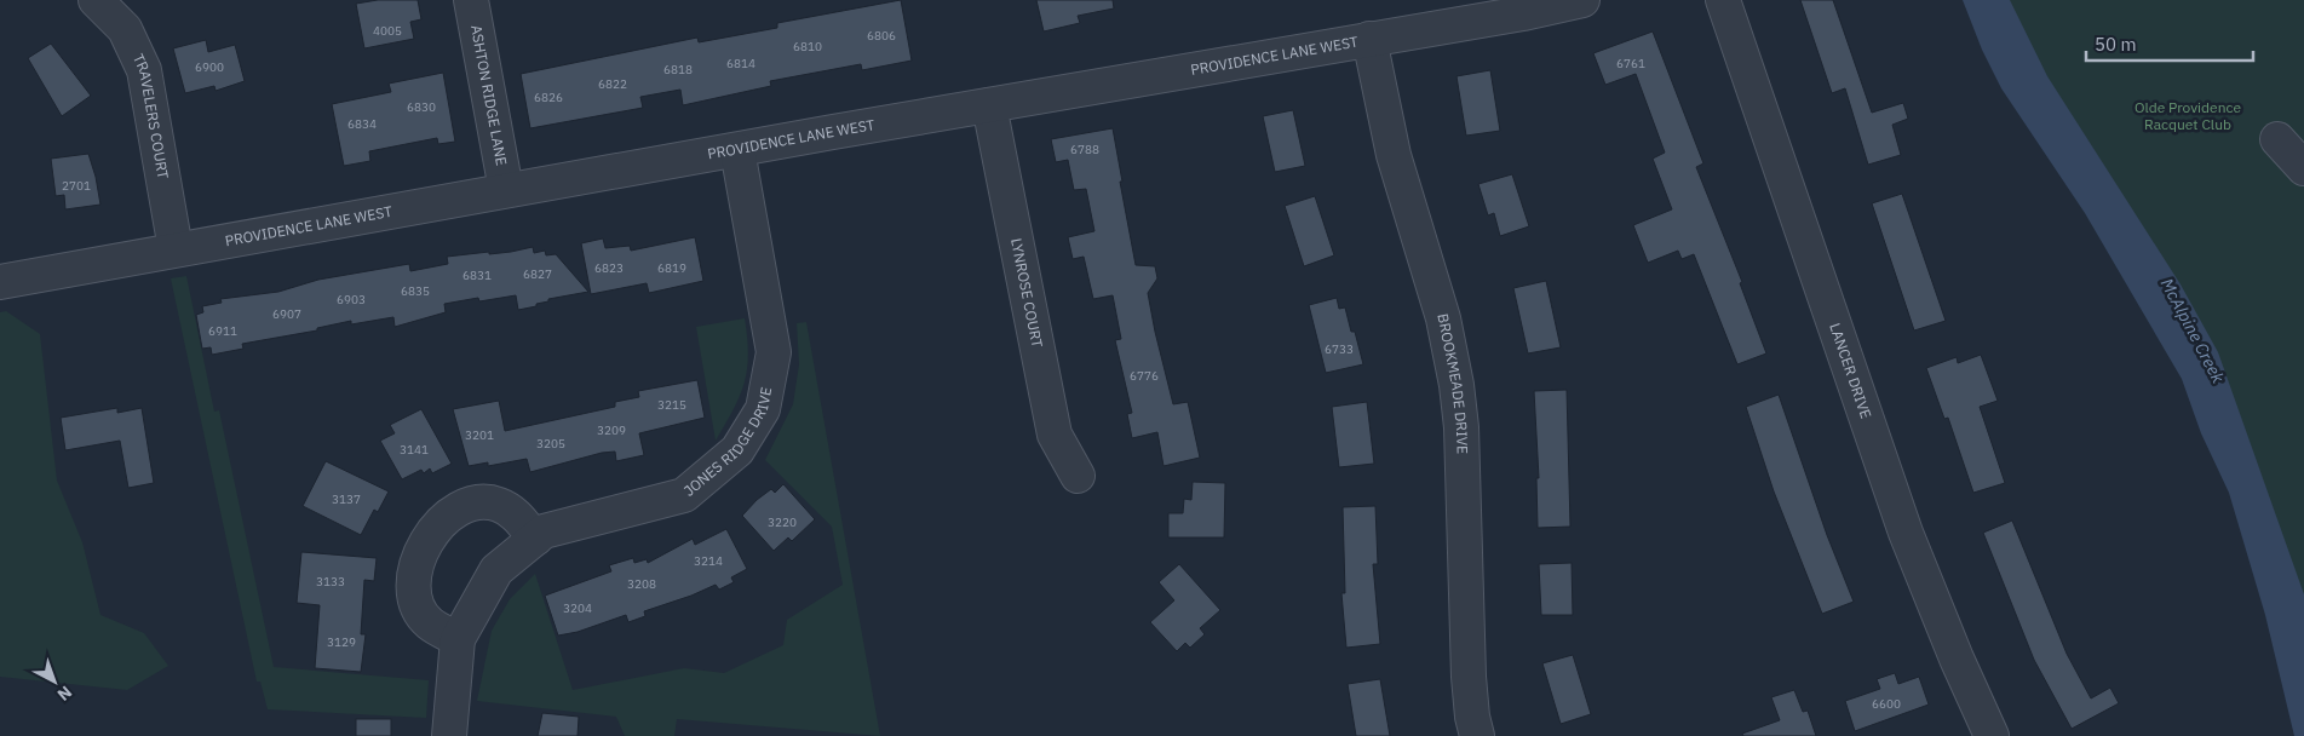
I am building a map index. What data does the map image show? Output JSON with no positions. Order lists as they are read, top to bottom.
{
  "streets": {
    "street": [
      "PROVIDENCE LANE WEST",
      "ASHTON RIDGE LANE",
      "TRAVELERS COURT",
      "LYNROSE COURT",
      "LANCER DRIVE",
      "BROOKMEADE DRIVE",
      "JONES RIDGE DRIVE"
    ]
  },
  "crossings": [
    ["PROVIDENCE LANE WEST", "ASHTON RIDGE LANE"],
    ["PROVIDENCE LANE WEST", "TRAVELERS COURT"],
    ["PROVIDENCE LANE WEST", "LYNROSE COURT"],
    ["PROVIDENCE LANE WEST", "BROOKMEADE DRIVE"],
    ["PROVIDENCE LANE WEST", "JONES RIDGE DRIVE"]
  ],
  "water": ["McAlpine Creek"],
  "parks": ["Olde Providence Racquet Club"],
  "house_numbers": [
    "4005",
    "6806",
    "6810",
    "6814",
    "6761",
    "6900",
    "6818",
    "6822",
    "6826",
    "6830",
    "6834",
    "6788",
    "2701",
    "6823",
    "6819",
    "6827",
    "6831",
    "6835",
    "6903",
    "6907",
    "6911",
    "6733",
    "6776",
    "3215",
    "3209",
    "3201",
    "3205",
    "3141",
    "3137",
    "3220",
    "3214",
    "3133",
    "3208",
    "3204",
    "3129",
    "6600"
  ],
  "scale_bar": "50 m",
  "north": "bottom right"
}
